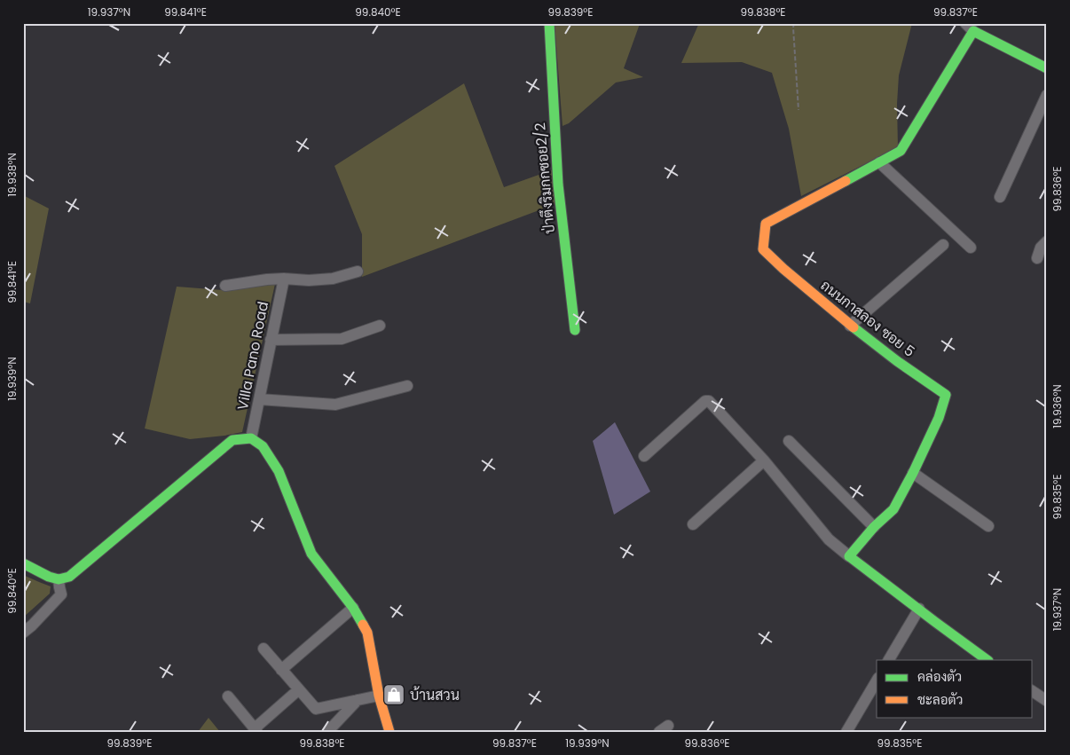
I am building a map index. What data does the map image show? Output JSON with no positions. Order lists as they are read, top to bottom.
{
  "streets": {
    "street": ["ป่าตึงริมกกซอย2/2", "ถนนกาสลอง ซอย 5", "Villa Pano Road"]
  },
  "places": {
    "shop": ["บ้านสวน"]
  },
  "legend": ["คล่องตัว", "ชะลอตัว"],
  "coordinates": [
    "19.937°N",
    "99.841°E",
    "99.840°E",
    "99.839°E",
    "99.838°E",
    "99.837°E",
    "19.938°N",
    "99.836°E",
    "19.939°N",
    "19.936°N",
    "99.835°E"
  ]
}
